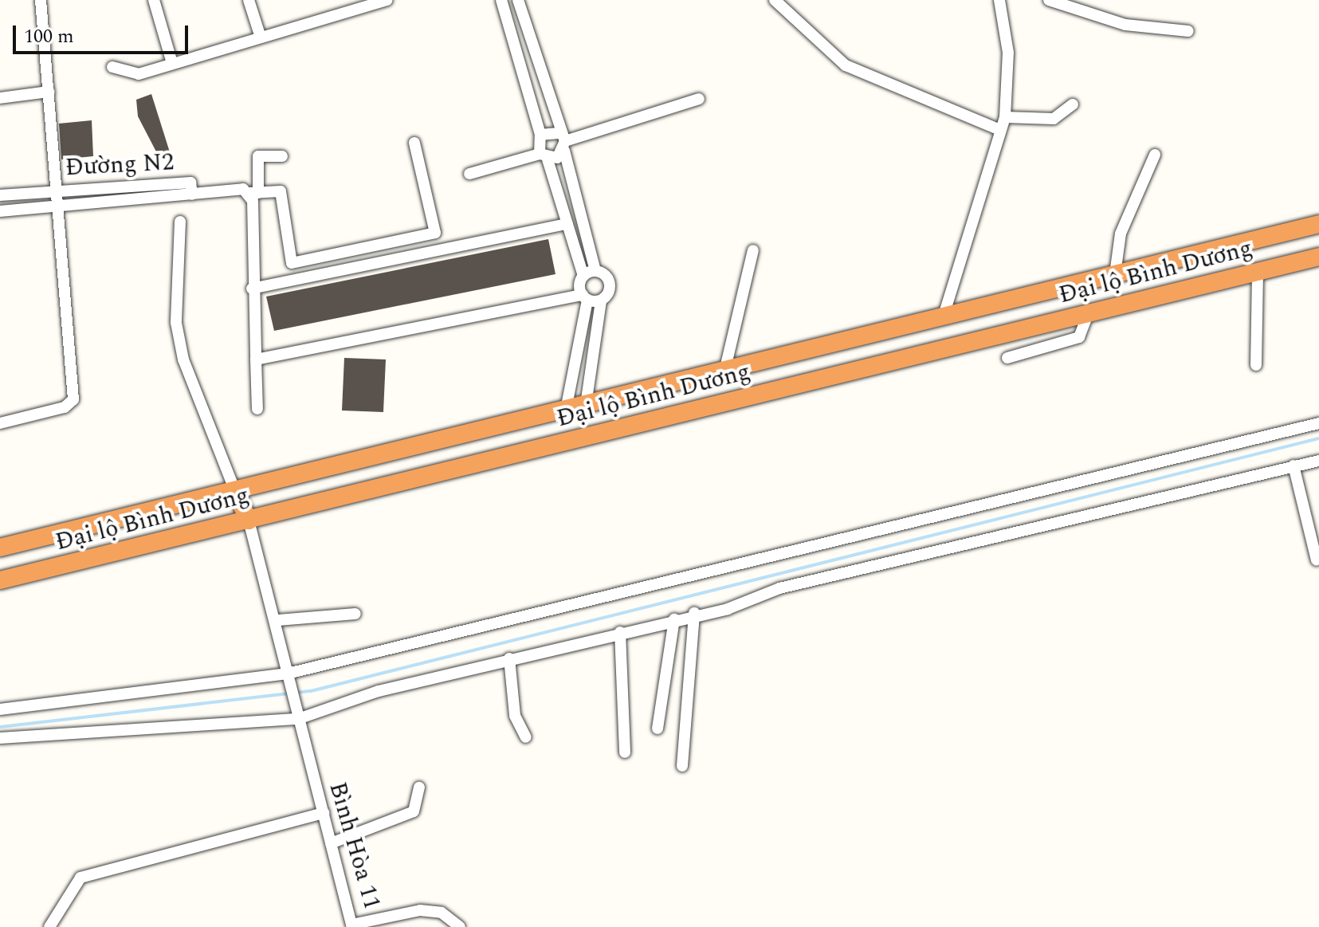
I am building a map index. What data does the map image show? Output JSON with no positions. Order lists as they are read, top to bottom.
{
  "streets": {
    "highway": ["Đại lộ Bình Dương"],
    "street": ["Đường N2", "Bình Hòa 11"]
  },
  "crossings": [
    ["Đại lộ Bình Dương", "Bình Hòa 11"]
  ],
  "scale_bar": "100 m"
}
